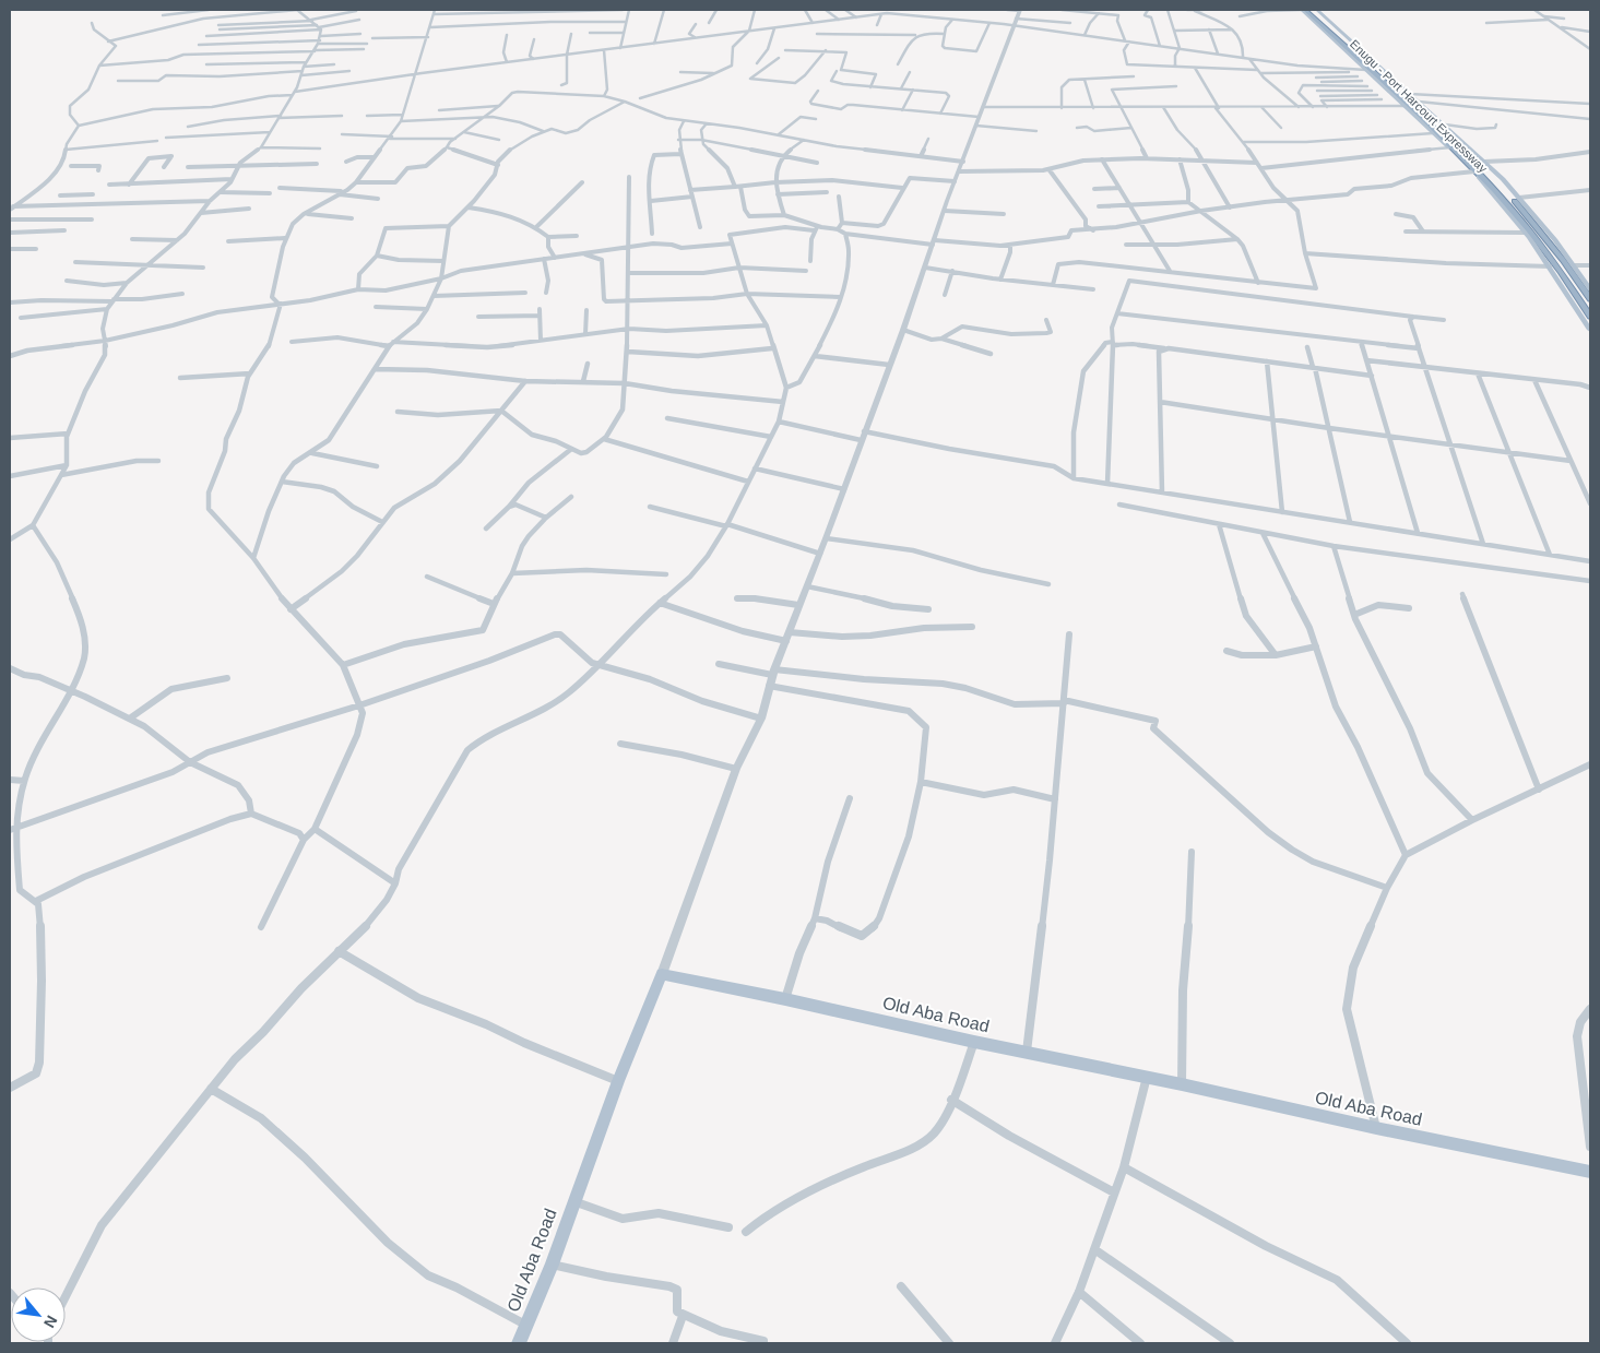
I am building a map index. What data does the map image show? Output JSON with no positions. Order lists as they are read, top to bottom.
{
  "streets": {
    "highway": ["Enugu - Port Harcourt Expressway"],
    "main road": ["Old Aba Road"]
  },
  "north": "bottom right"
}
